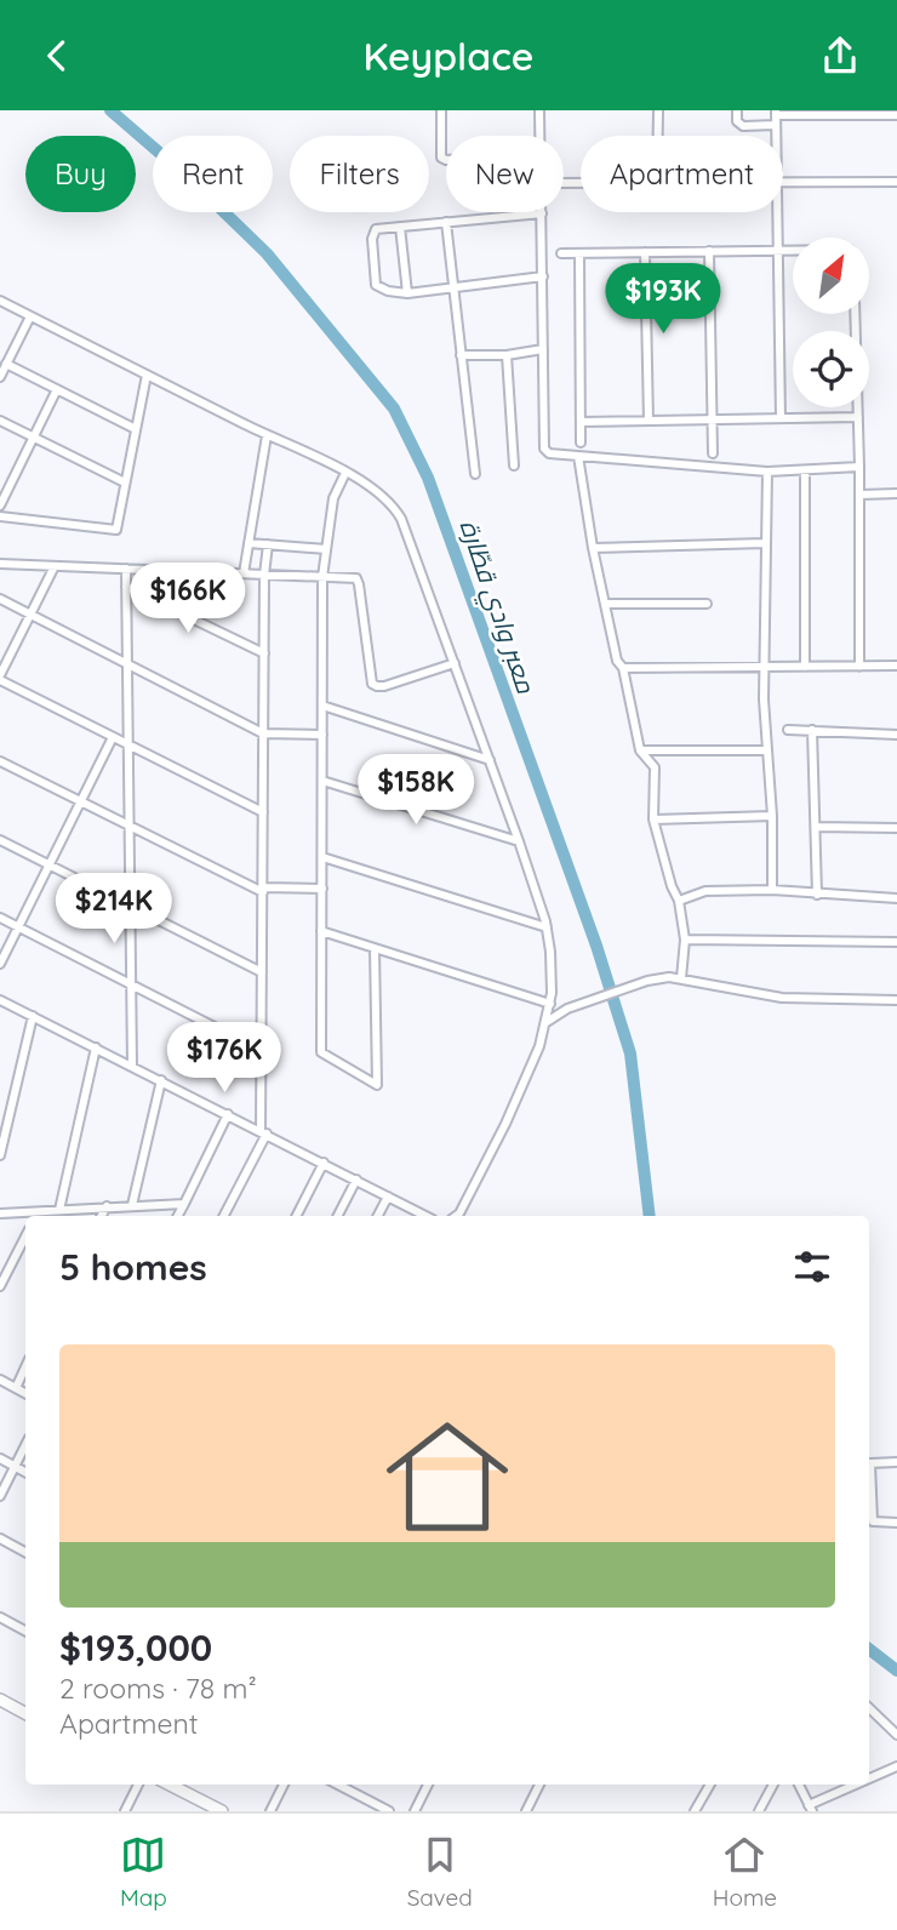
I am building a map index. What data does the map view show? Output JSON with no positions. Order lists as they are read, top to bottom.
{
  "water": ["معبر وادي قطّارة"],
  "north": "top right",
  "page": {
    "header": "Keyplace",
    "chip": [
      "Buy",
      "Rent",
      "Filters",
      "New",
      "Apartment"
    ],
    "price": [
      "$193K",
      "$166K",
      "$158K",
      "$214K",
      "$176K"
    ],
    "heading": "5 homes",
    "list": [
      {
        "name": "$193,000",
        "note": "2 rooms · 78 m² · Apartment"
      }
    ],
    "tabs": ["Map", "Saved", "Home"]
  }
}
